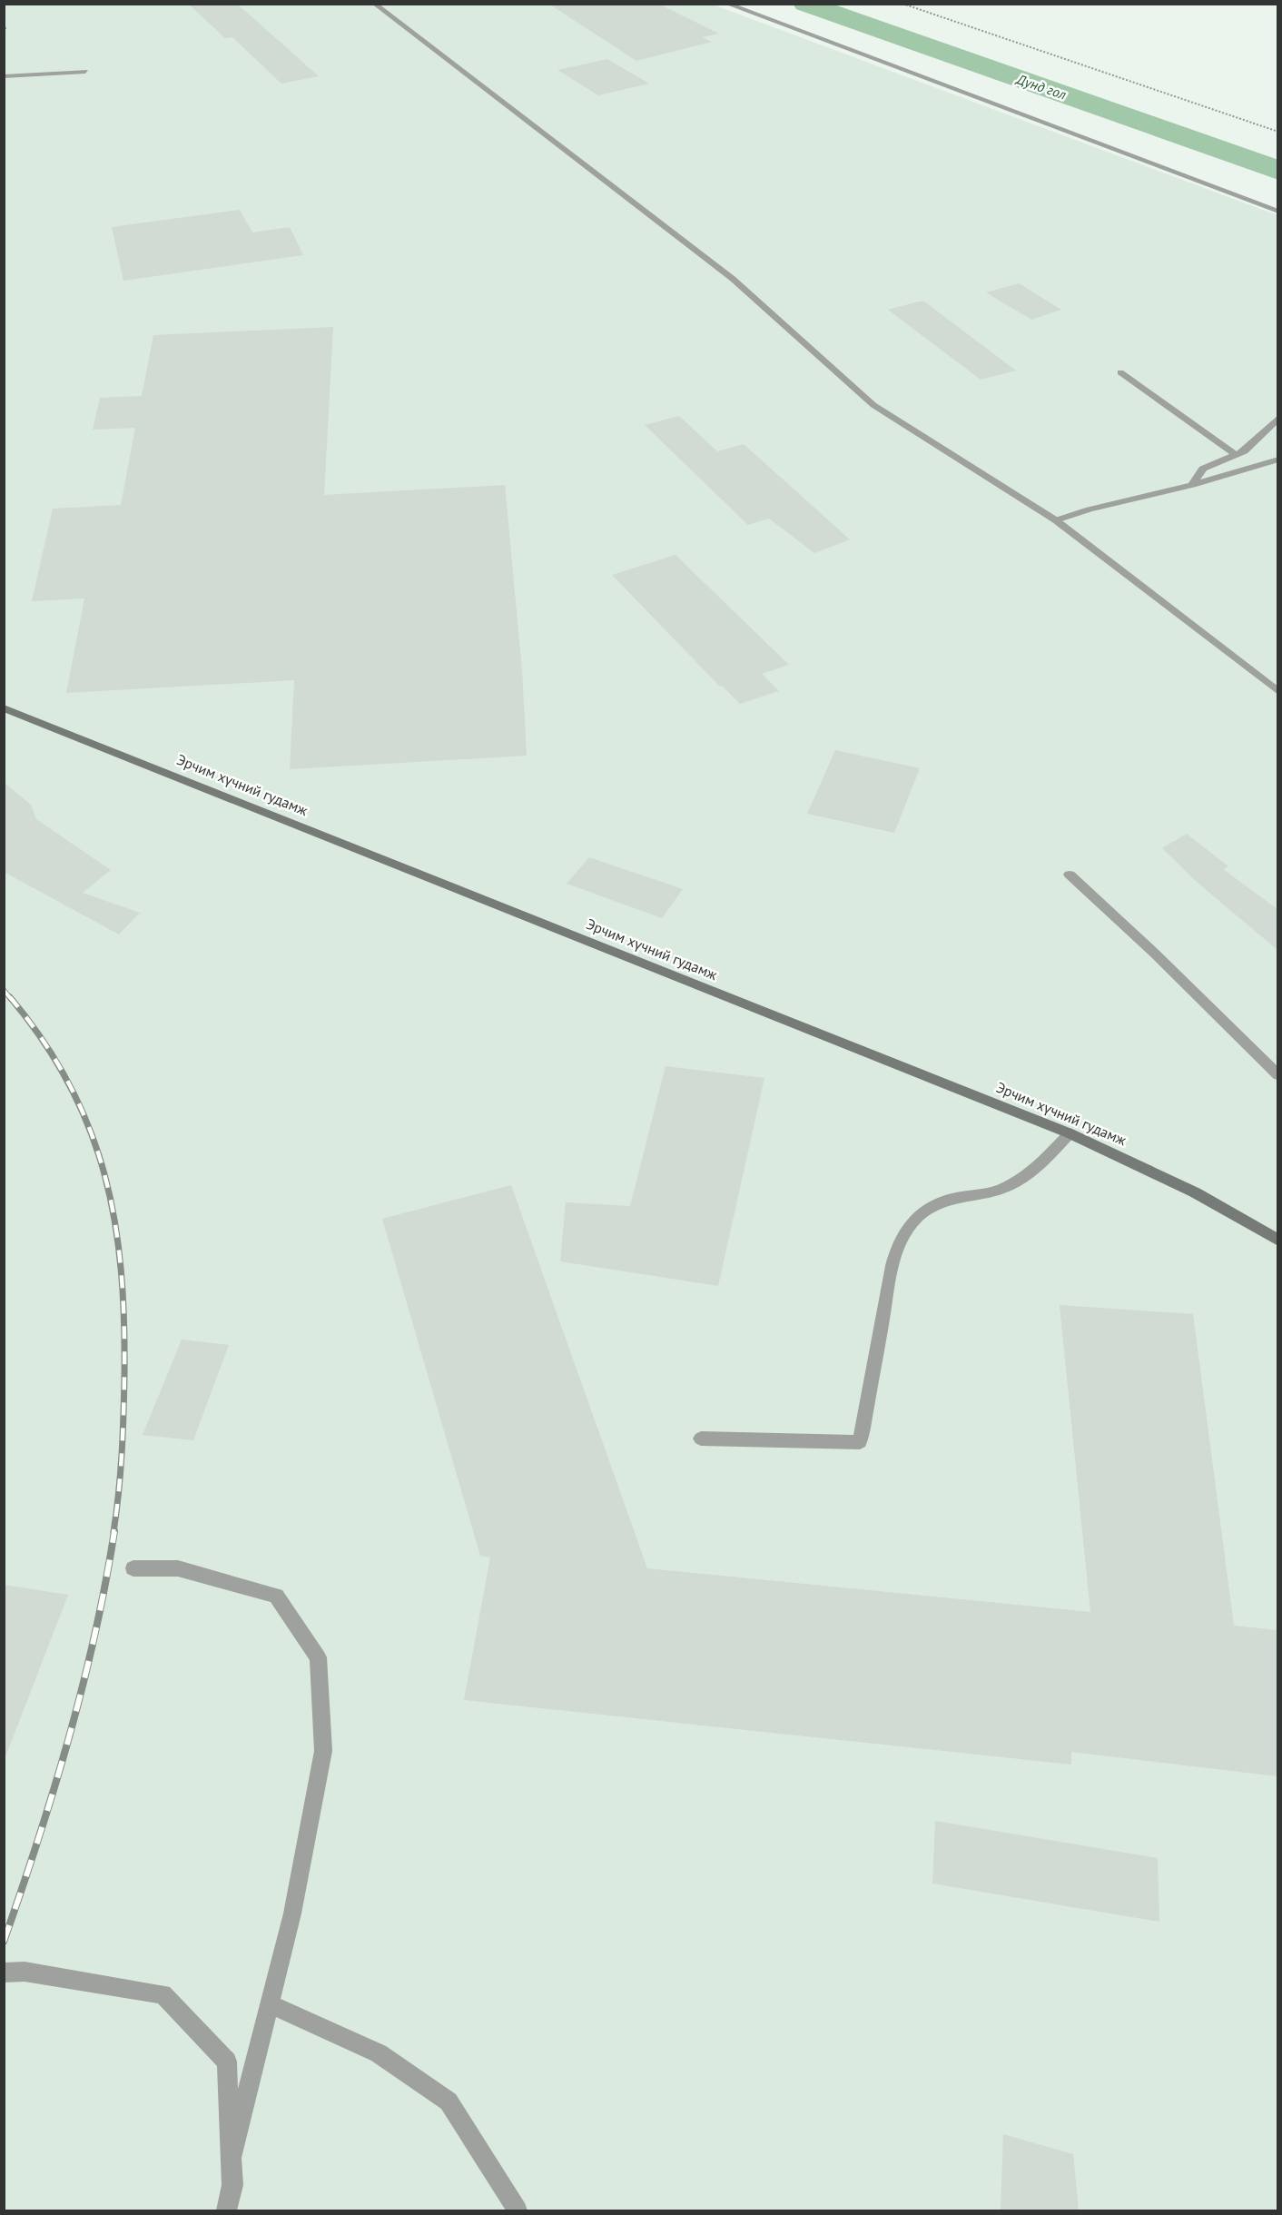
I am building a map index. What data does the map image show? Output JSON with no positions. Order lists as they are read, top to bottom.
{
  "streets": {
    "main road": ["Эрчим хүчний гудамж"]
  },
  "water": ["Дунд гол"]
}
